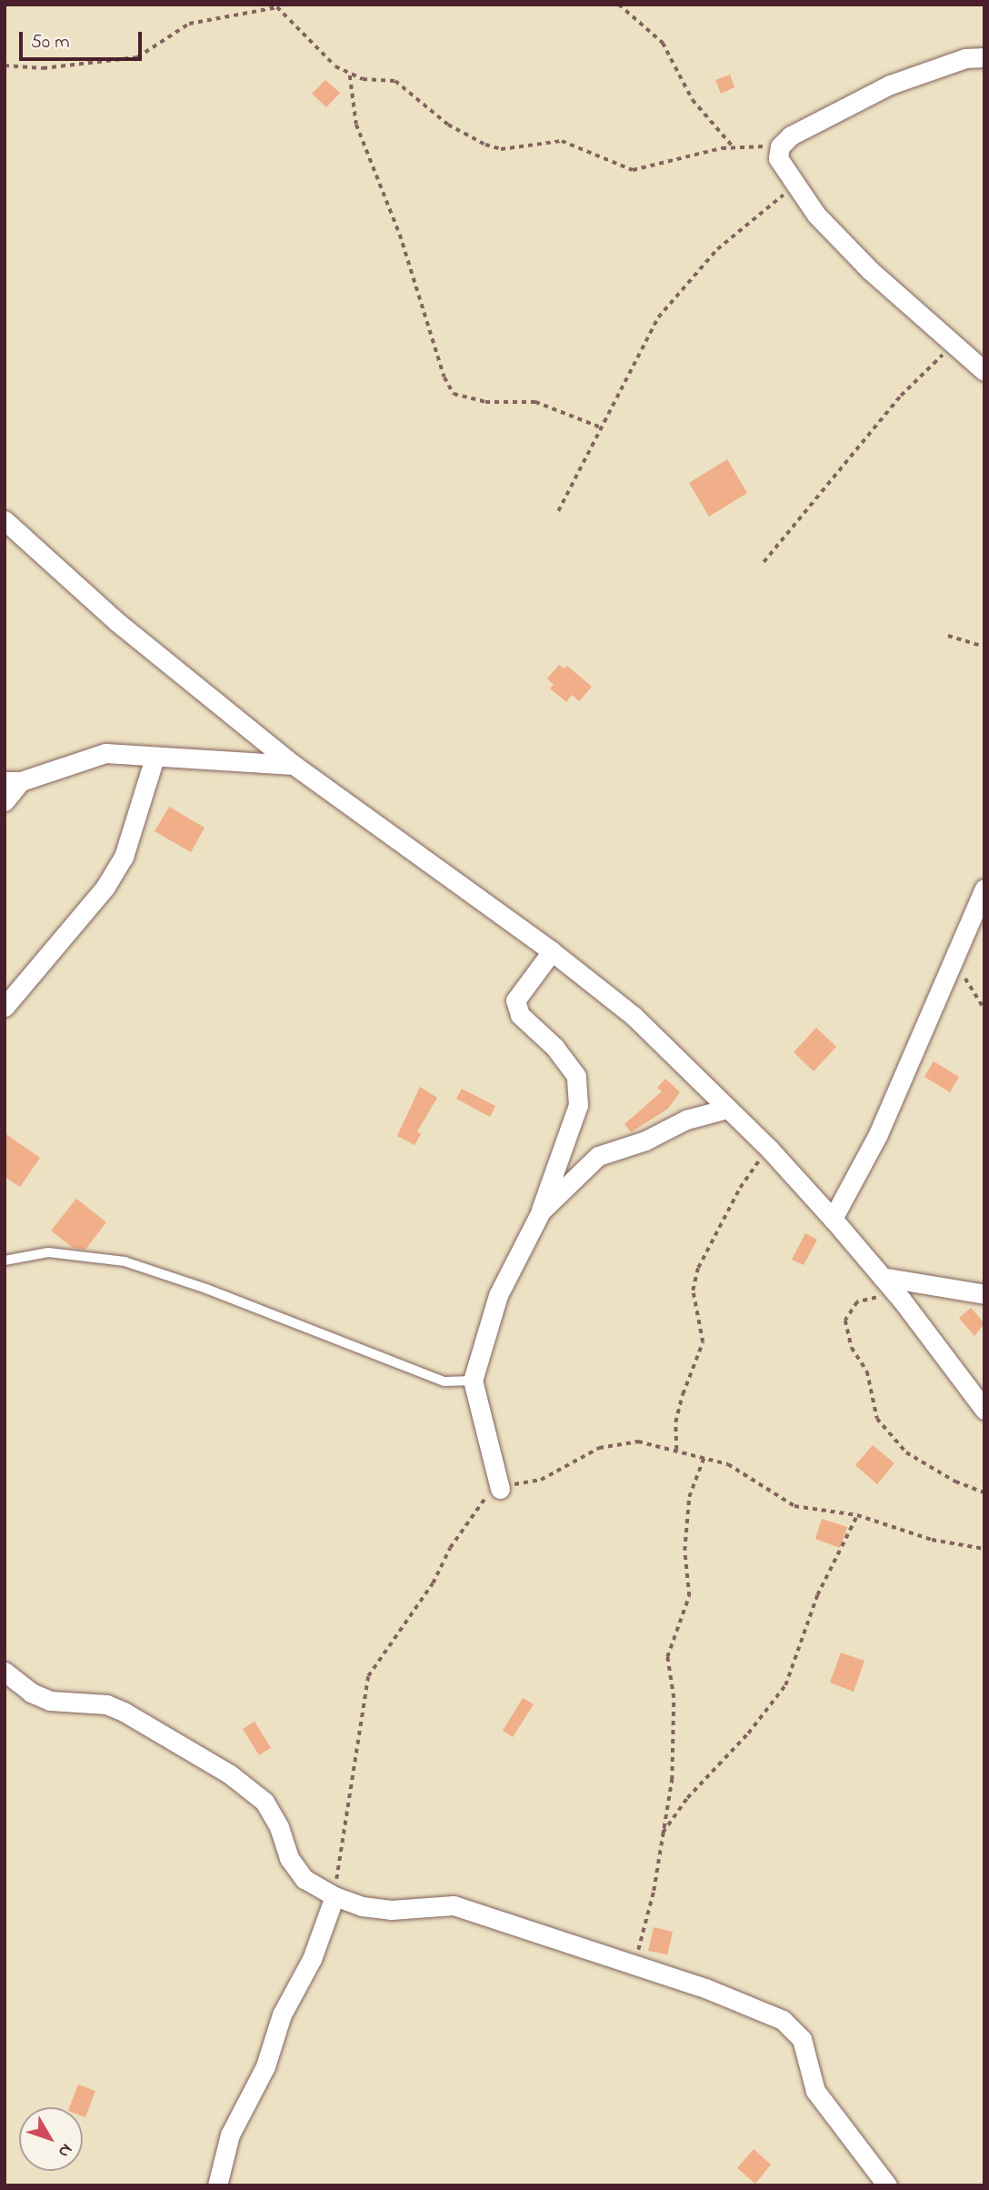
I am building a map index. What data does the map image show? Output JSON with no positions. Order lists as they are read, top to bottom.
{
  "scale_bar": "50 m",
  "north": "bottom right"
}
